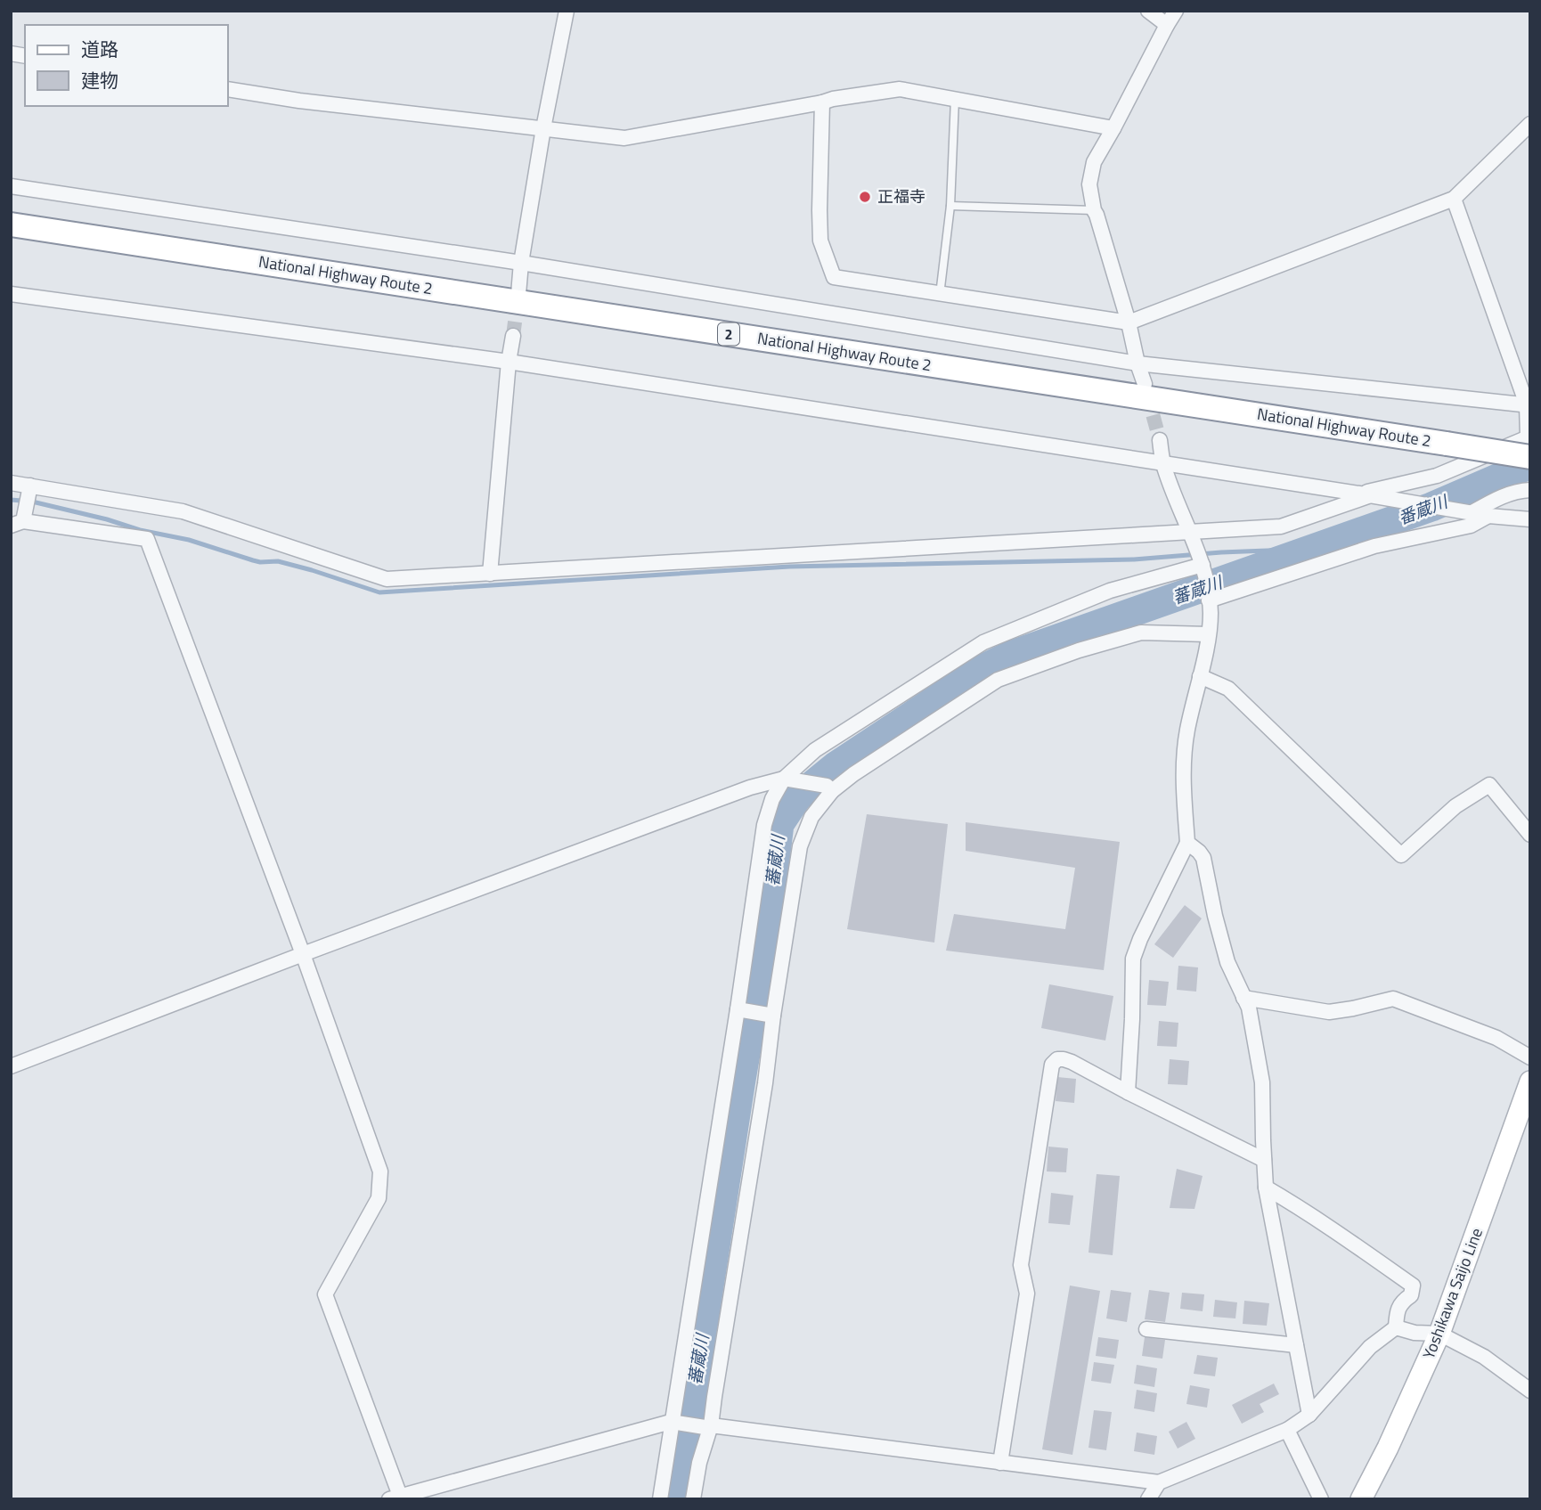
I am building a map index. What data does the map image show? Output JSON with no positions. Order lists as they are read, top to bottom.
{
  "streets": {
    "highway": ["National Highway Route 2", "2"],
    "main road": ["Yoshikawa Saijo Line"]
  },
  "water": ["番蔵川", "蕃蔵川"],
  "places": ["正福寺"],
  "legend": ["道路", "建物"]
}
